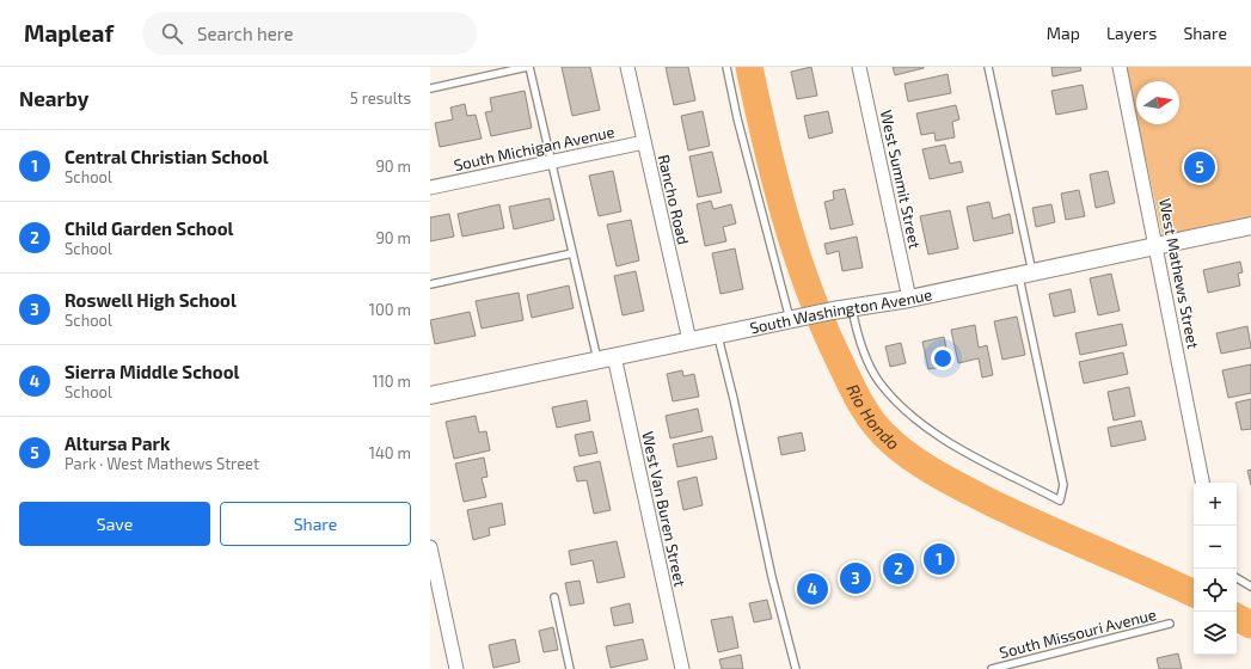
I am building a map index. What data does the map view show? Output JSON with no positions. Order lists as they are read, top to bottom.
{
  "streets": {
    "street": [
      "South Michigan Avenue",
      "West Summit Street",
      "Rancho Road",
      "West Mathews Street",
      "South Washington Avenue",
      "West Van Buren Street"
    ],
    "lane": ["South Missouri Avenue"]
  },
  "crossings": [
    ["South Michigan Avenue", "Rancho Road"],
    ["West Summit Street", "South Washington Avenue"],
    ["Rancho Road", "South Washington Avenue"],
    ["West Mathews Street", "South Washington Avenue"],
    ["South Washington Avenue", "West Van Buren Street"]
  ],
  "water": ["Rio Hondo"],
  "north": "right",
  "page": {
    "header": "Mapleaf",
    "search": "Search here",
    "nav": ["Map", "Layers", "Share"],
    "heading": ["Nearby", "5 results"],
    "list": [
      {
        "mark": "1",
        "name": "Central Christian School",
        "note": "School",
        "value": "90 m"
      },
      {
        "mark": "2",
        "name": "Child Garden School",
        "note": "School",
        "value": "90 m"
      },
      {
        "mark": "3",
        "name": "Roswell High School",
        "note": "School",
        "value": "100 m"
      },
      {
        "mark": "4",
        "name": "Sierra Middle School",
        "note": "School",
        "value": "110 m"
      },
      {
        "mark": "5",
        "name": "Altursa Park",
        "note": "Park · West Mathews Street",
        "value": "140 m"
      }
    ],
    "pins": [
      "5",
      "1",
      "2",
      "3",
      "4"
    ],
    "map_buttons": ["+", "−"],
    "buttons": ["Save", "Share"]
  }
}
